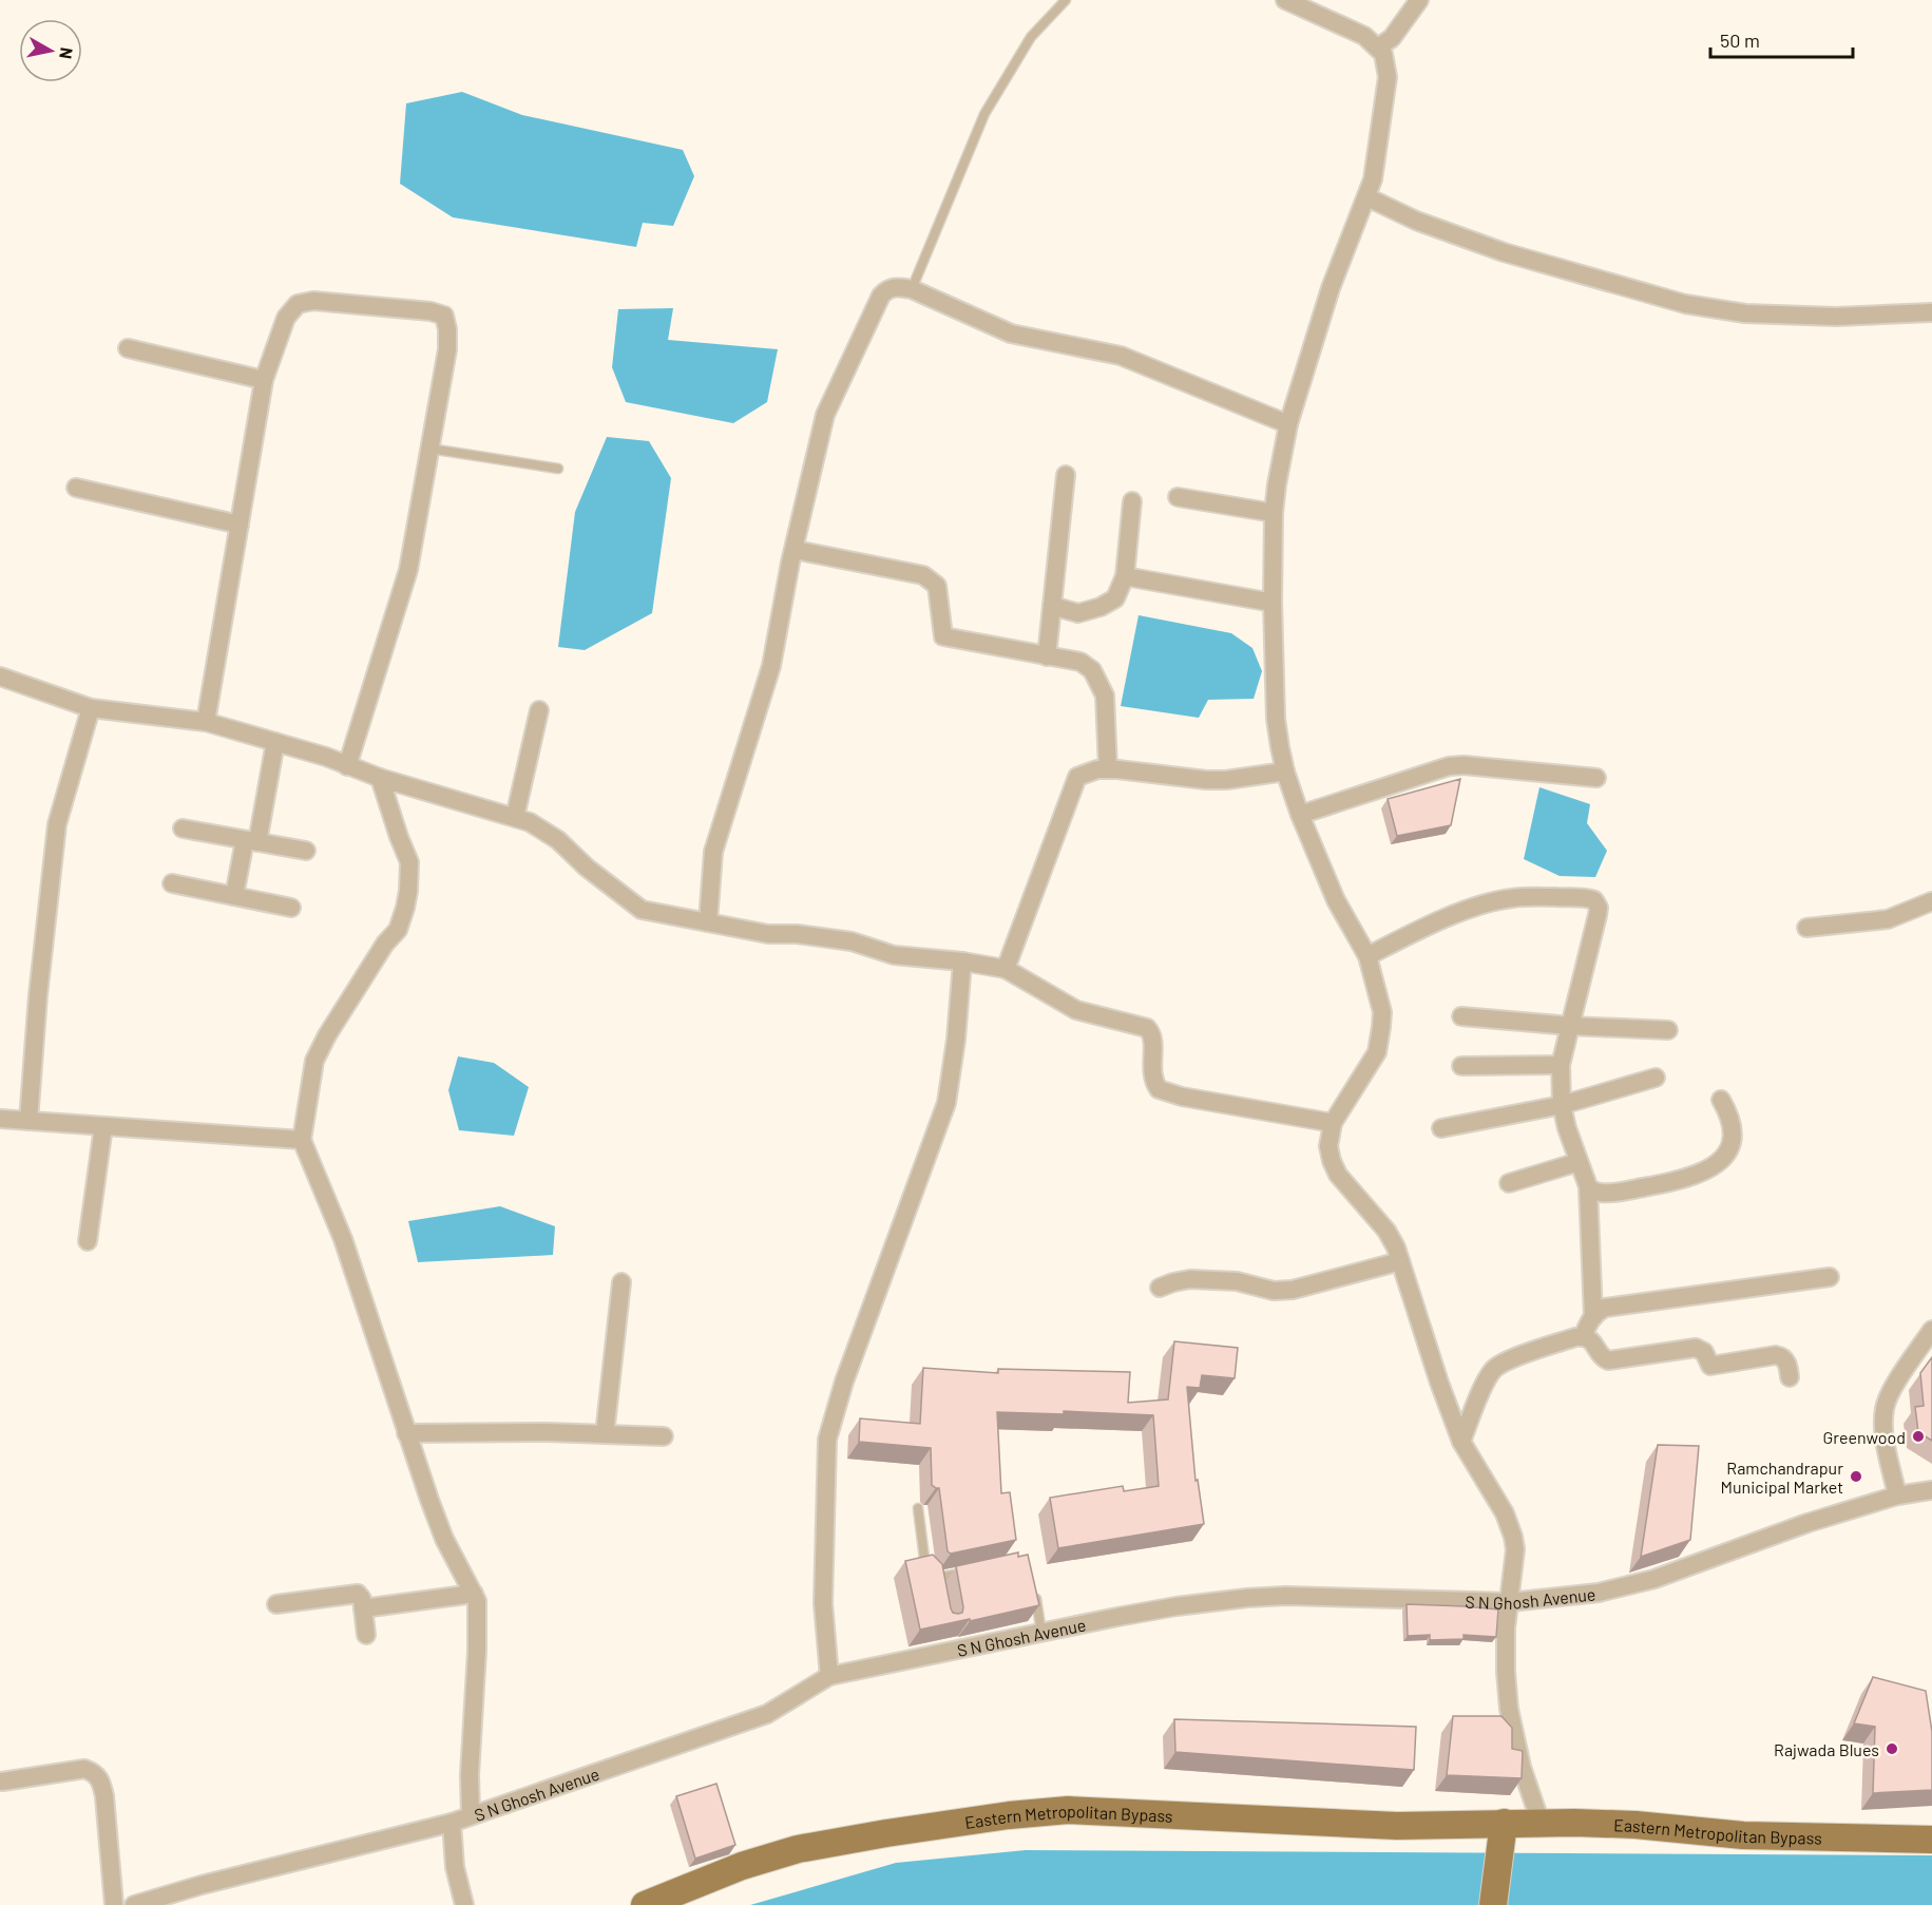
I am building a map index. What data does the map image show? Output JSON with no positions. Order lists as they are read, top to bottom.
{
  "streets": {
    "main road": ["Eastern Metropolitan Bypass"],
    "street": ["S N Ghosh Avenue"]
  },
  "places": ["Greenwood", "Ramchandrapur Municipal Market", "Rajwada Blues"],
  "scale_bar": "50 m",
  "north": "right"
}
